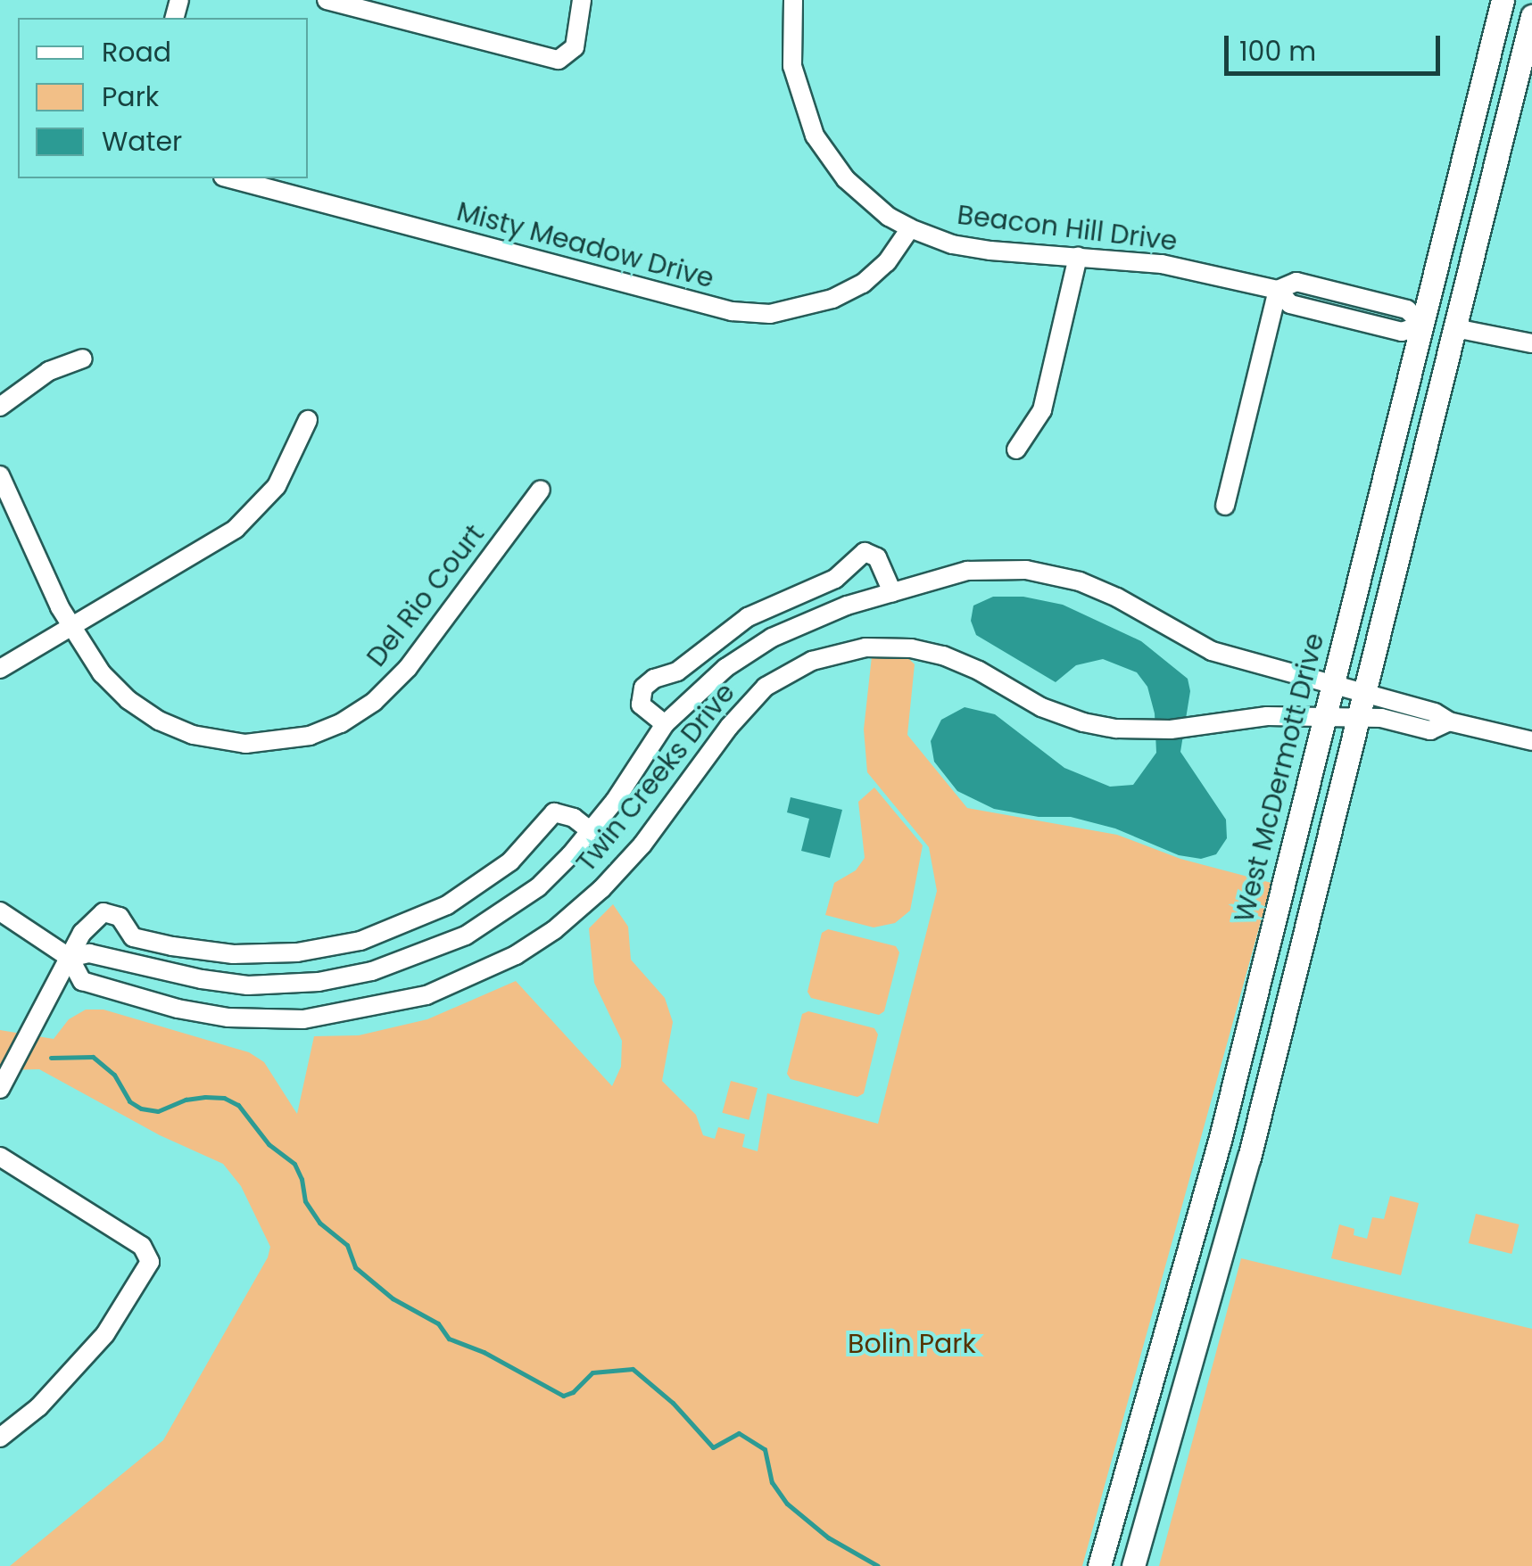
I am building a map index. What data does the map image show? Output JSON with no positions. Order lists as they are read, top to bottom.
{
  "streets": {
    "main road": ["West McDermott Drive"],
    "street": [
      "Beacon Hill Drive",
      "Misty Meadow Drive",
      "Del Rio Court",
      "Twin Creeks Drive"
    ]
  },
  "crossings": [
    ["Beacon Hill Drive", "Misty Meadow Drive"],
    ["Beacon Hill Drive", "West McDermott Drive"],
    ["Twin Creeks Drive", "West McDermott Drive"]
  ],
  "parks": ["Bolin Park"],
  "legend": ["Road", "Park", "Water"],
  "scale_bar": "100 m"
}
